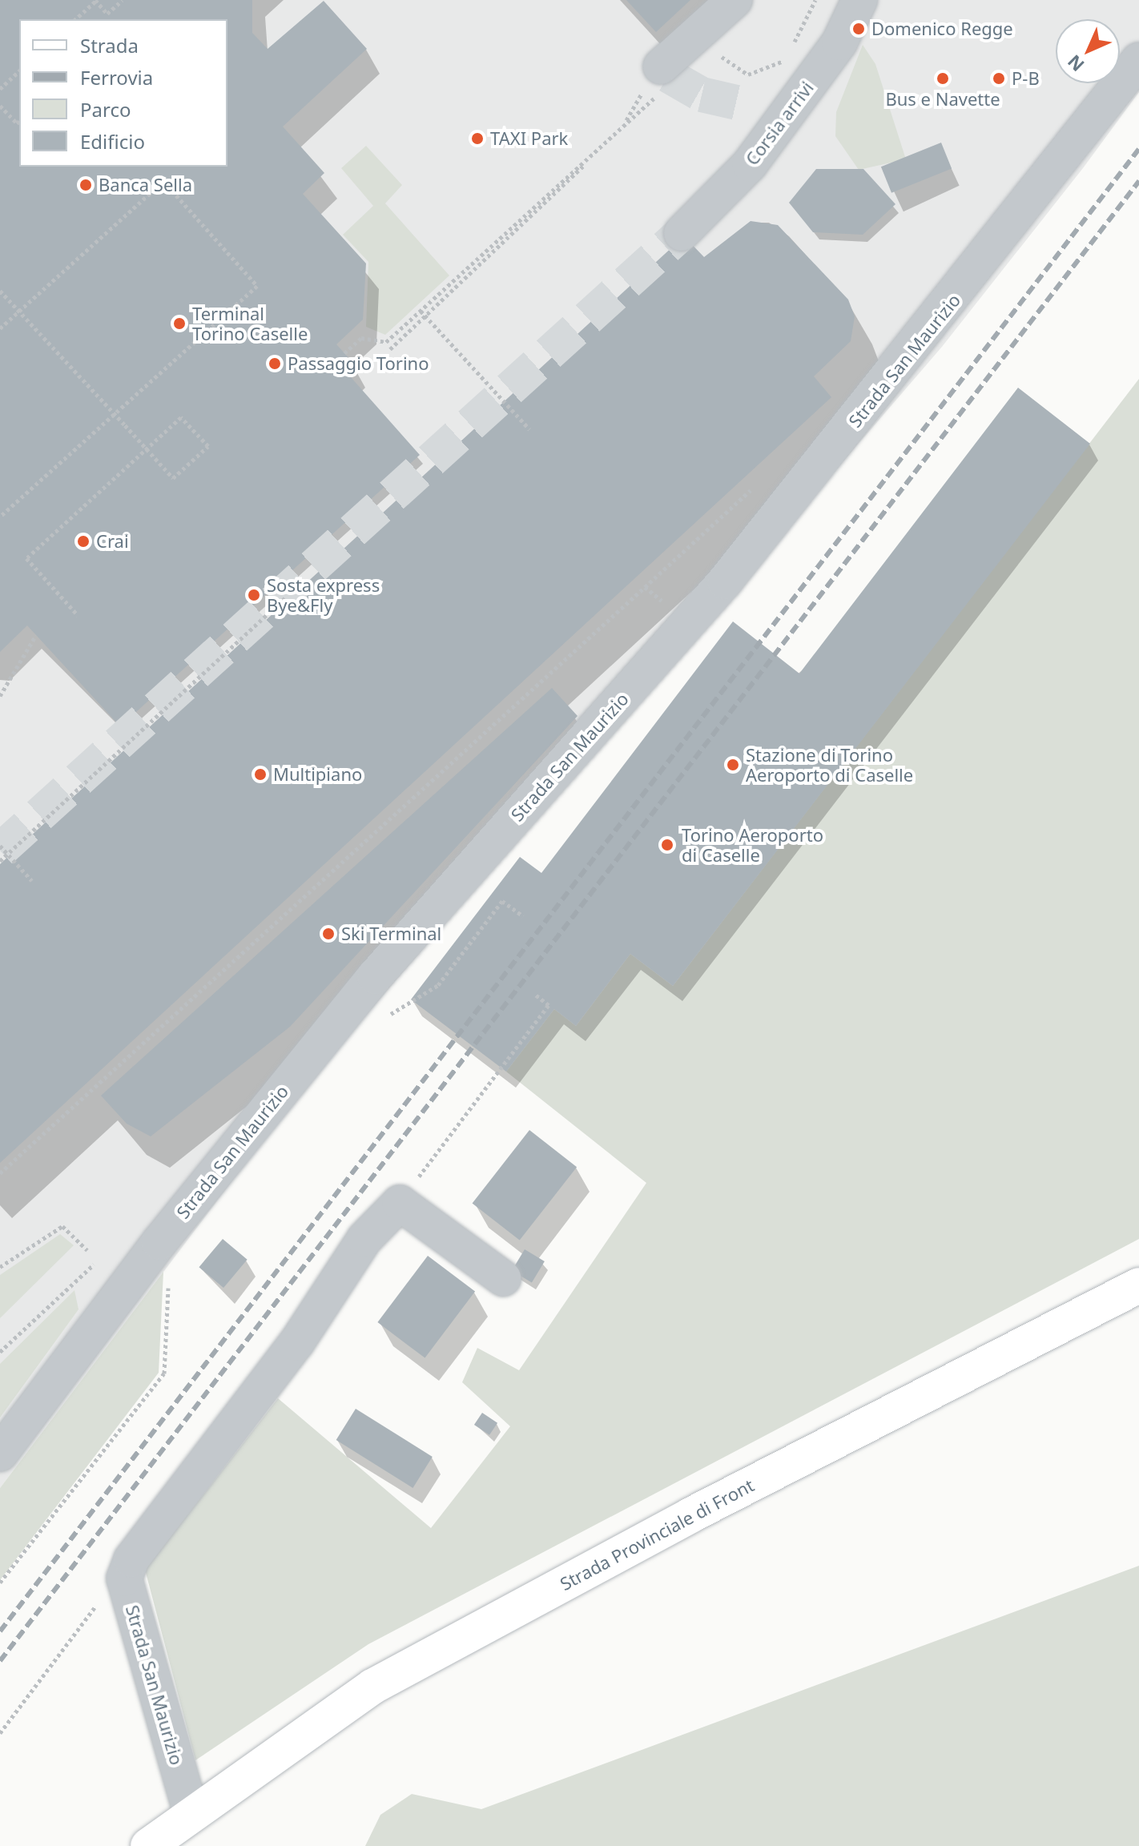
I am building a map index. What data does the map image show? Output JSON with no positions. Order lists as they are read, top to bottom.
{
  "streets": {
    "main road": ["Strada Provinciale di Front"],
    "street": ["Corsia arrivi", "Strada San Maurizio"]
  },
  "crossings": [
    ["Strada San Maurizio", "Strada Provinciale di Front"]
  ],
  "places": [
    "Domenico Regge",
    "Bus e Navette",
    "P-B",
    "TAXI Park",
    "Banca Sella",
    "Terminal Torino Caselle",
    "Passaggio Torino",
    "Crai",
    "Sosta express Bye&Fly",
    "Stazione di Torino Aeroporto di Caselle",
    "Multipiano",
    "Torino Aeroporto di Caselle",
    "Ski Terminal"
  ],
  "legend": [
    "Strada",
    "Ferrovia",
    "Parco",
    "Edificio"
  ],
  "north": "bottom left"
}
